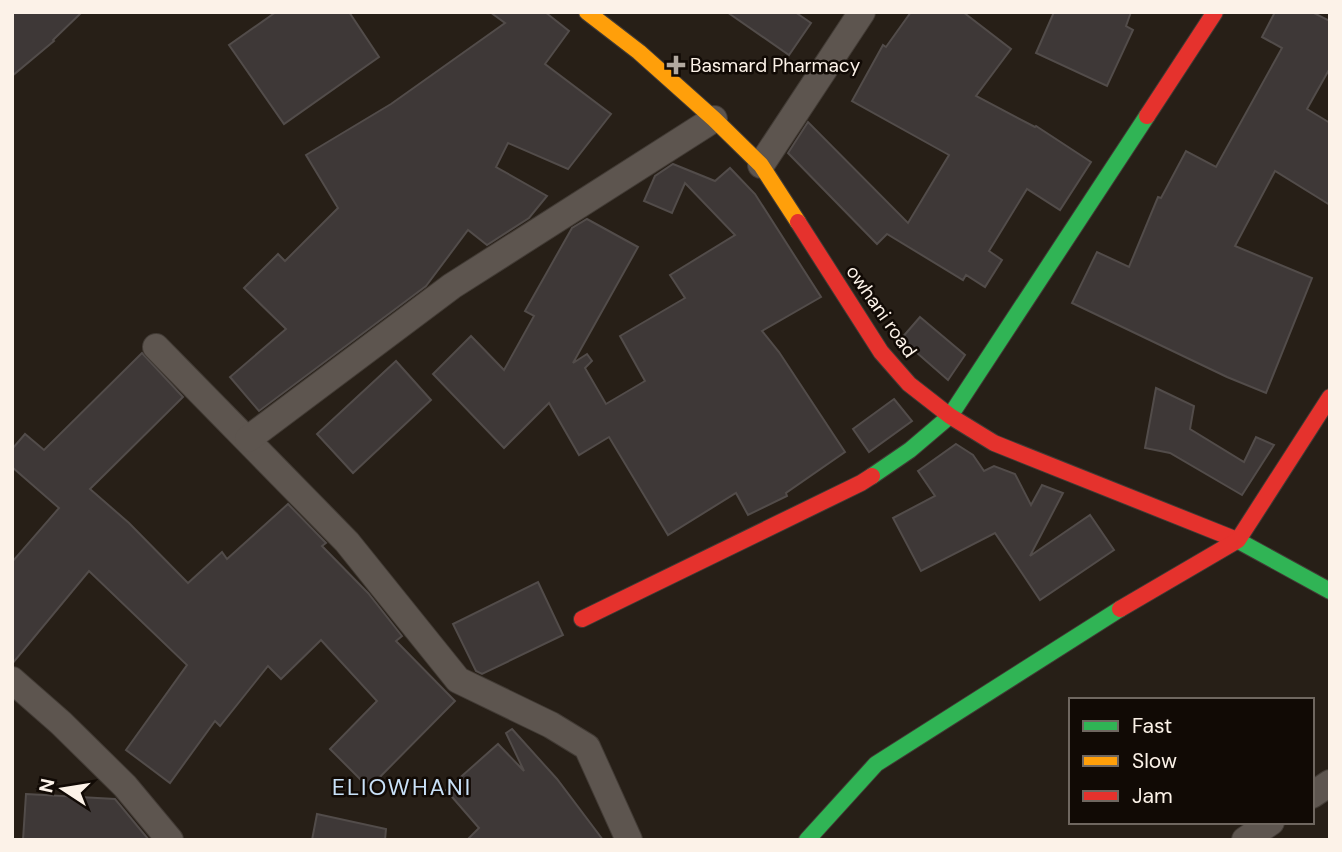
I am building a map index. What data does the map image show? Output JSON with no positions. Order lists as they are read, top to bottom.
{
  "streets": {
    "street": ["owhani road"]
  },
  "districts": ["ELIOWHANI"],
  "places": {
    "health": ["Basmard Pharmacy"]
  },
  "legend": ["Fast", "Slow", "Jam"],
  "north": "left"
}
